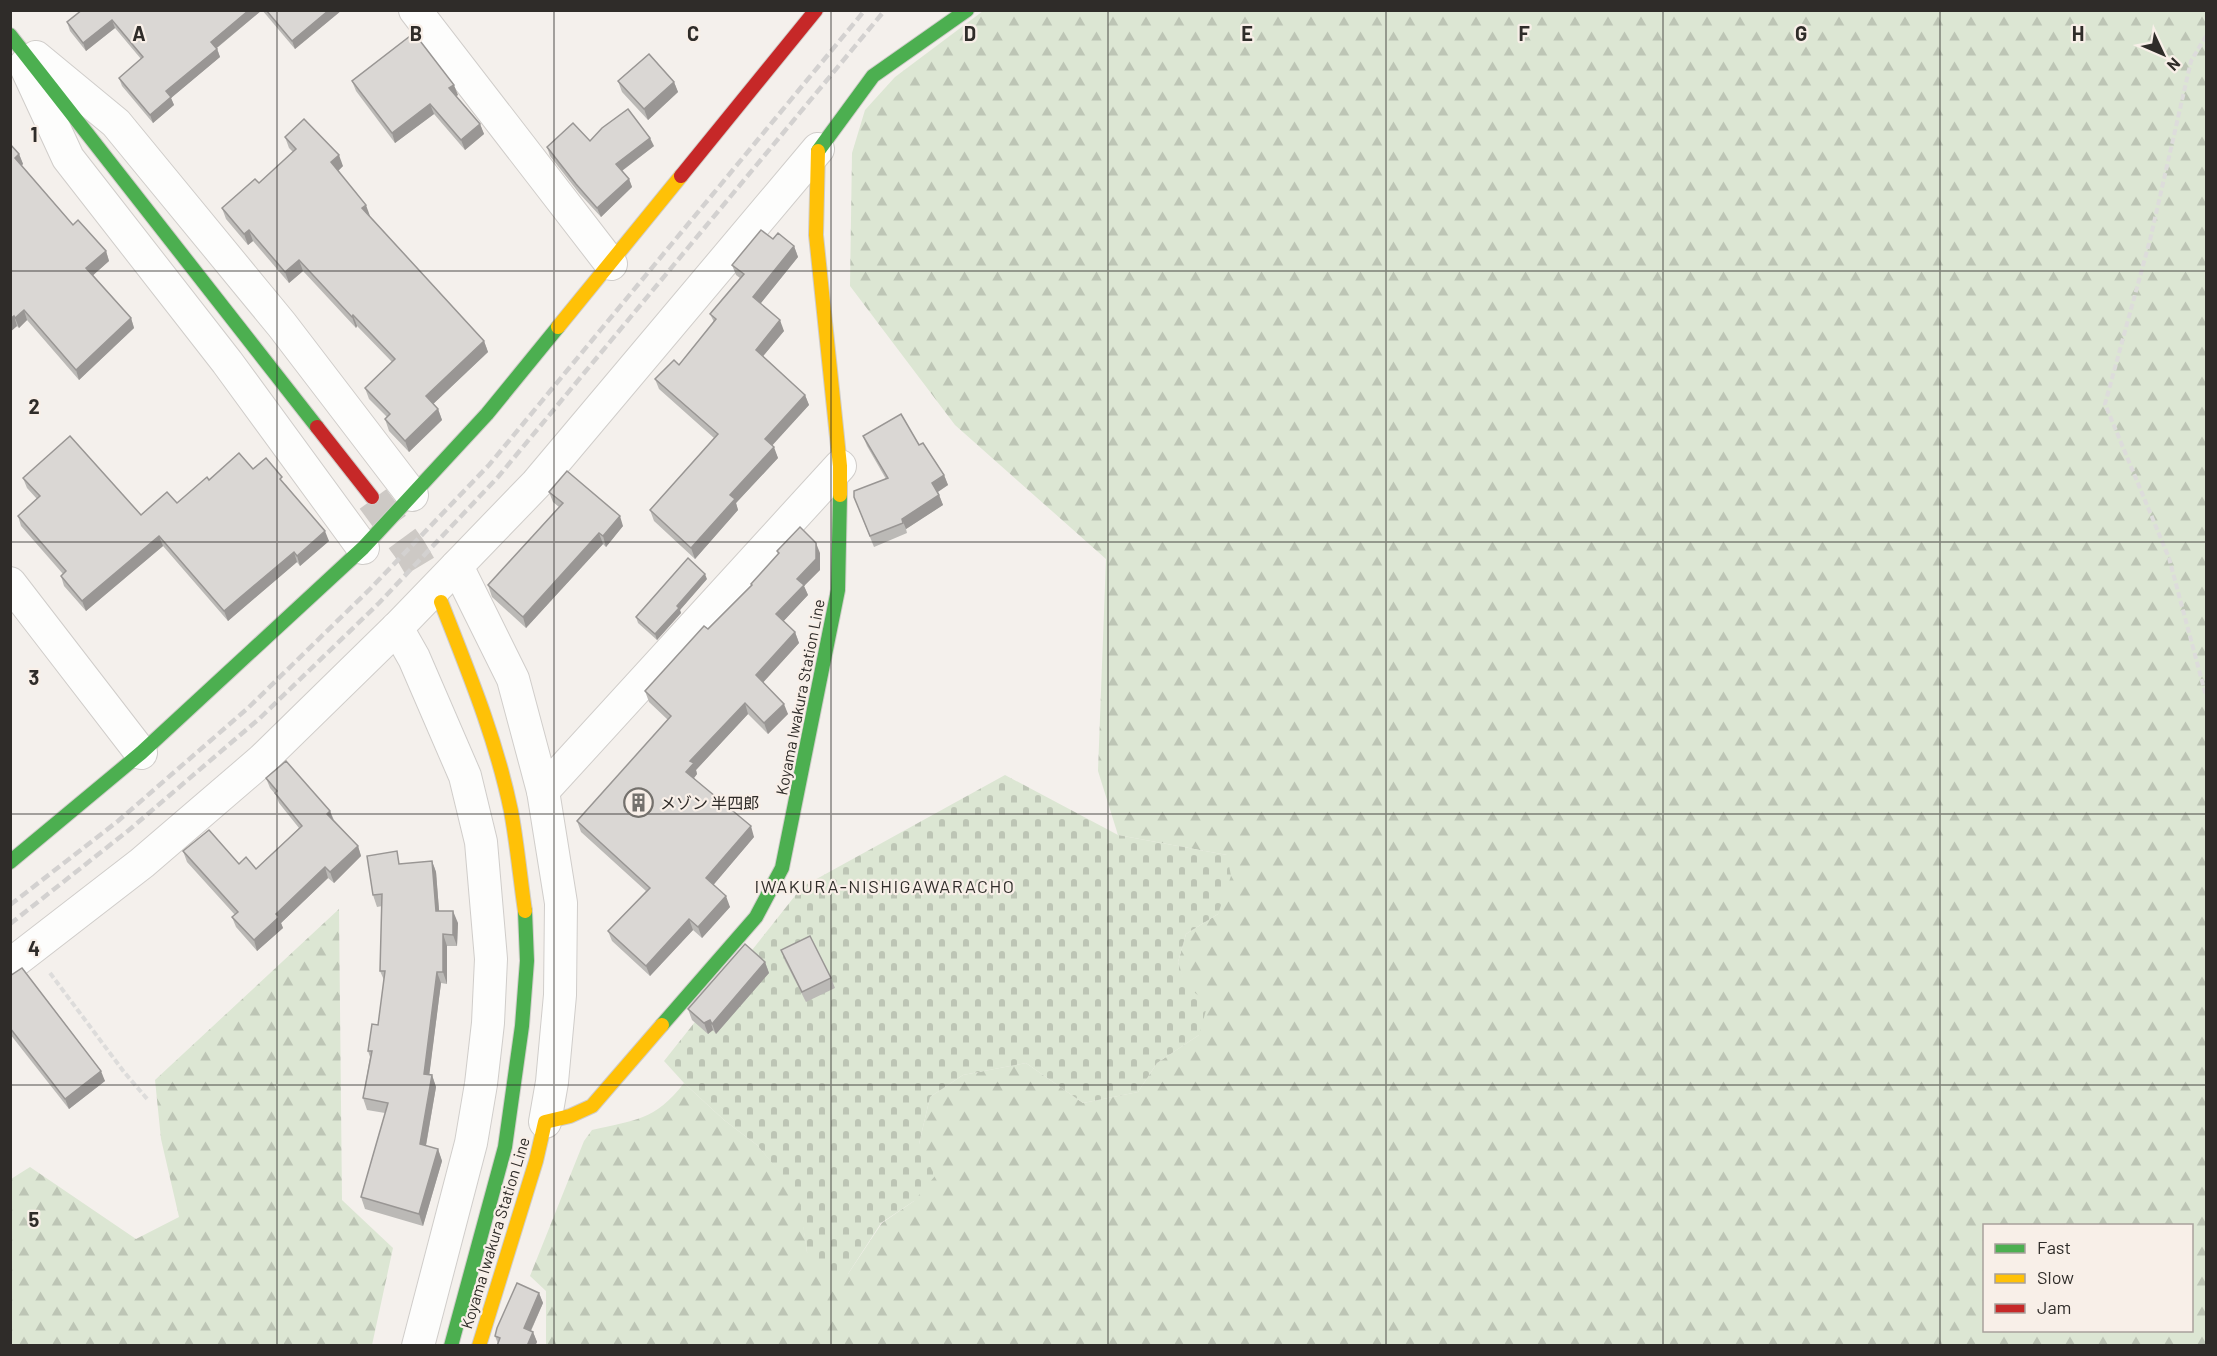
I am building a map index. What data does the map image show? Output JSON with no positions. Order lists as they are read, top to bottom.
{
  "streets": {
    "street": ["Koyama Iwakura Station Line"]
  },
  "districts": ["IWAKURA-NISHIGAWARACHO"],
  "places": {
    "building": ["メゾン 半四郎"]
  },
  "legend": ["Fast", "Slow", "Jam"],
  "north": "bottom right",
  "grid": {
    "columns": [
      "A",
      "B",
      "C",
      "D",
      "E",
      "F",
      "G",
      "H"
    ],
    "rows": [
      "1",
      "2",
      "3",
      "4",
      "5"
    ]
  }
}
